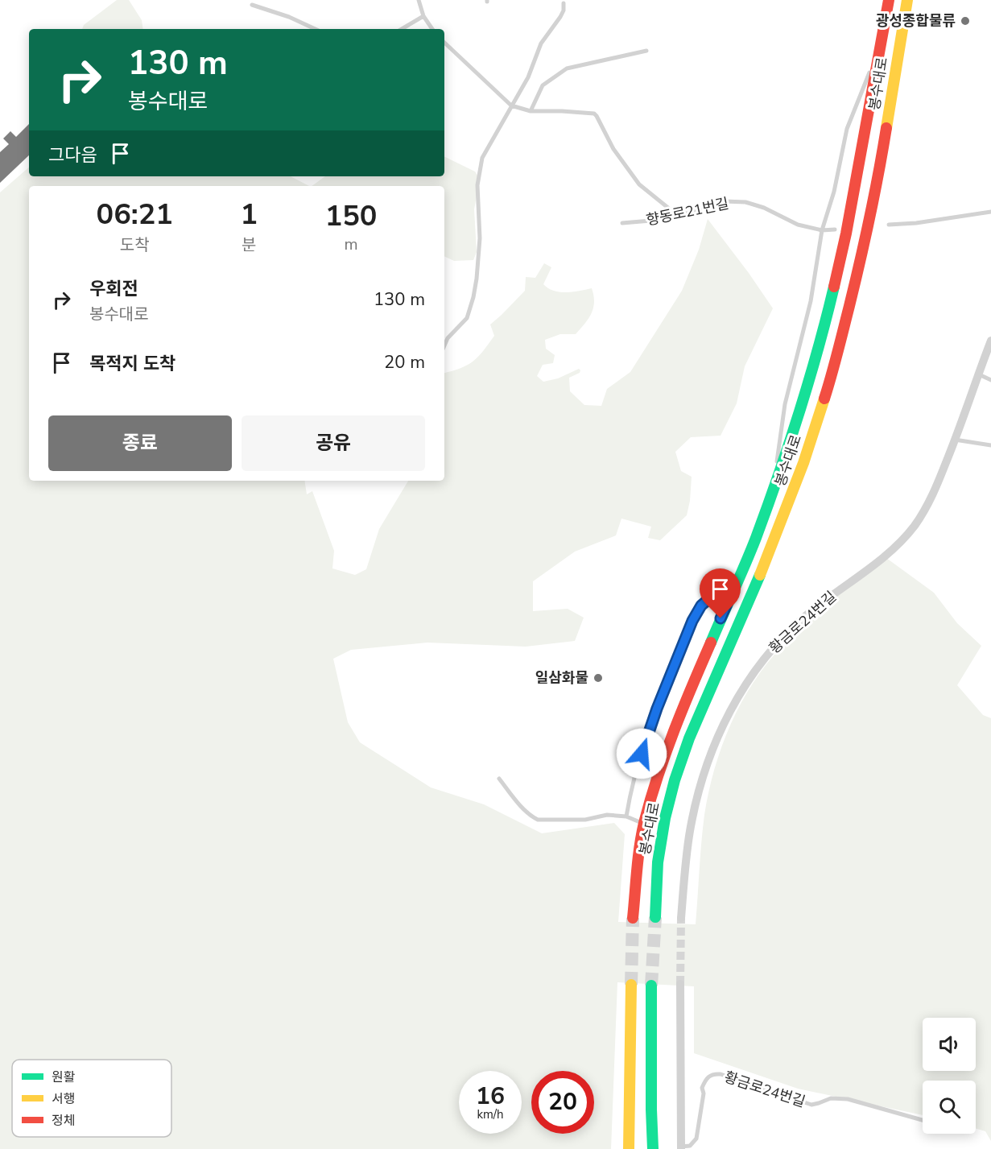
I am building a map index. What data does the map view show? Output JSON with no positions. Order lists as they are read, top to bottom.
{
  "streets": {
    "main road": ["봉수대로"],
    "street": ["황금로24번길"],
    "lane": ["향동로21번길"]
  },
  "places": ["광성종합물류", "일삼화물"],
  "legend": ["원활", "서행", "정체"],
  "page": {
    "turn": ["130 m", "봉수대로"],
    "then": "그다음",
    "eta": [
      "06:21",
      "도착",
      "1",
      "분",
      "150",
      "m"
    ],
    "list": [
      {
        "name": "우회전",
        "note": "봉수대로",
        "value": "130 m"
      },
      {
        "name": "목적지 도착",
        "value": "20 m"
      }
    ],
    "buttons": ["종료", "공유"],
    "speed": "16 km/h",
    "limit": "20"
  }
}
